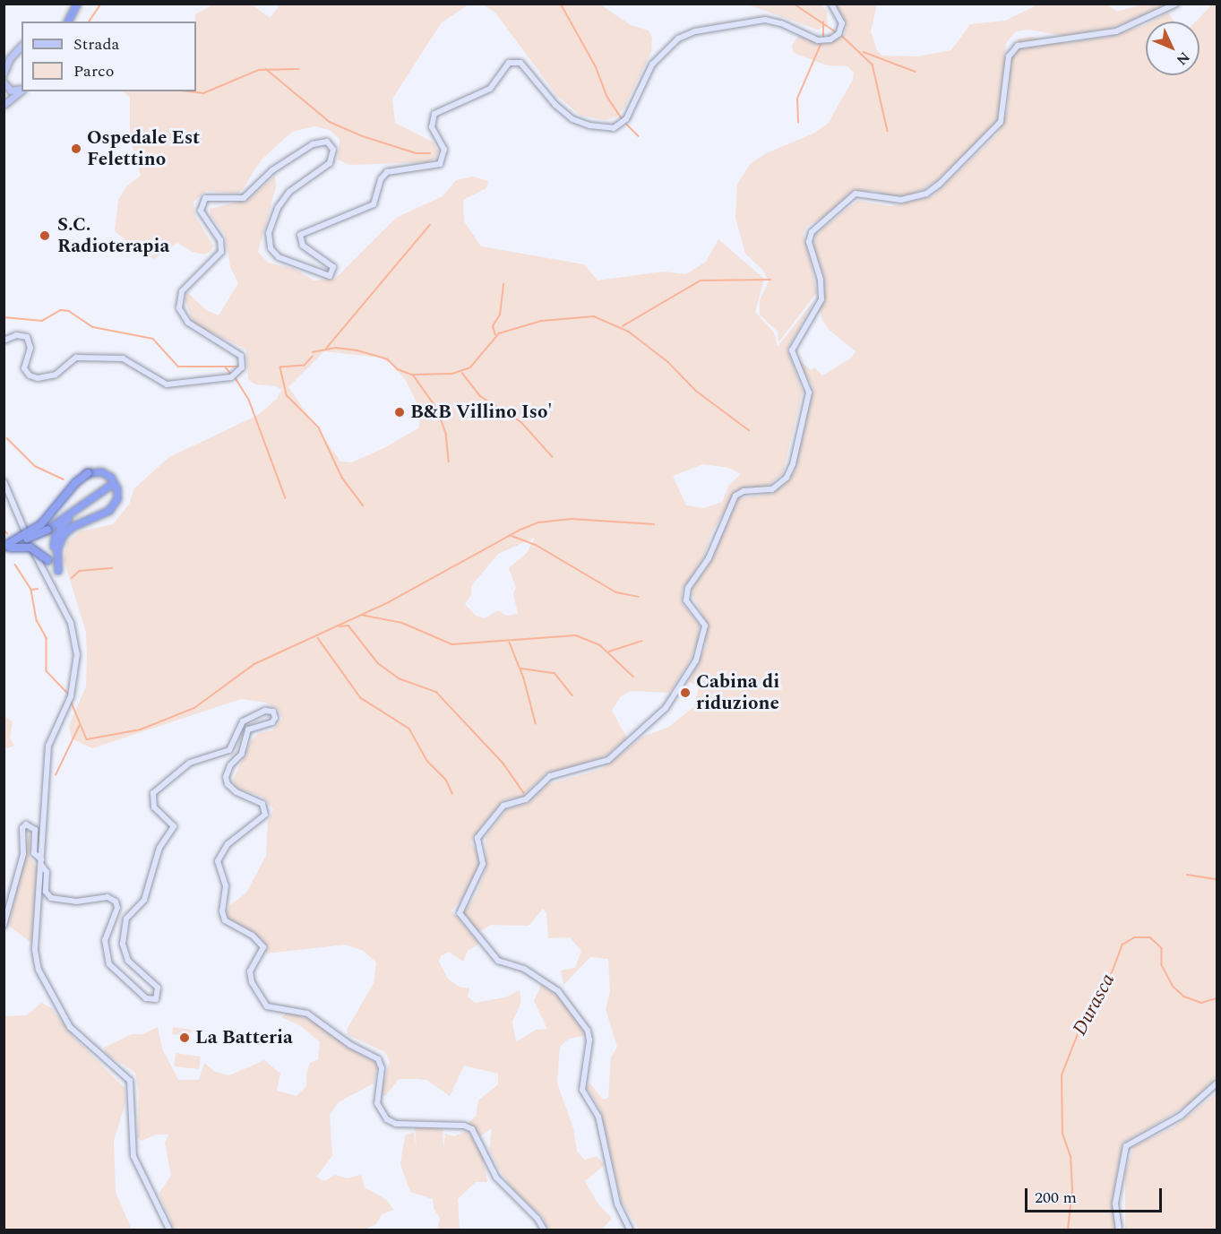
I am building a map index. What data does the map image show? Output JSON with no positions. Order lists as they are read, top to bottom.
{
  "water": ["Durasca"],
  "places": [
    "Ospedale Est Felettino",
    "S.C. Radioterapia",
    "B&B Villino Iso'",
    "Cabina di riduzione",
    "La Batteria"
  ],
  "legend": ["Strada", "Parco"],
  "scale_bar": "200 m",
  "north": "bottom right"
}
